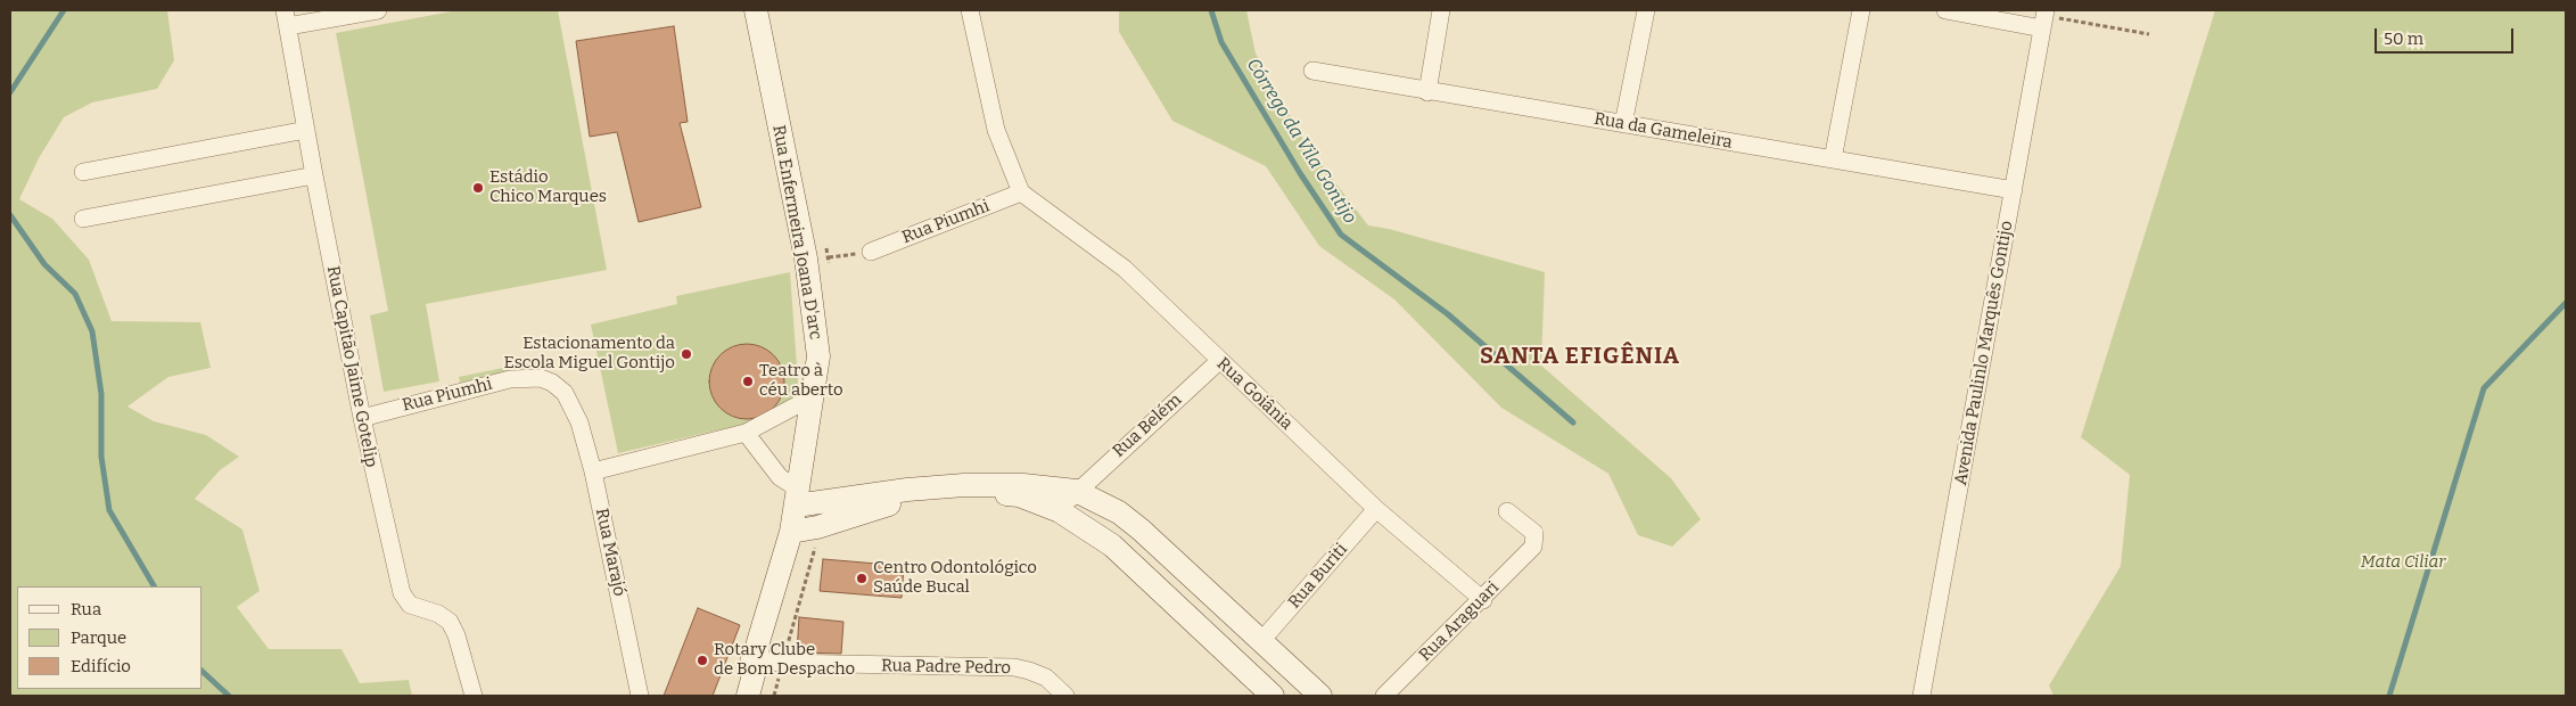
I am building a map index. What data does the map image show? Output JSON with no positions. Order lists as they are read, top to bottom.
{
  "streets": {
    "main road": ["Rua Enfermeira Joana D'arc"],
    "street": [
      "Rua da Gameleira",
      "Rua Piumhi",
      "Avenida Paulinlo Marquês Gontijo",
      "Rua Capitão Jaime Gotelip",
      "Rua Goiânia",
      "Rua Belém",
      "Rua Marajó",
      "Rua Buriti",
      "Rua Araguari",
      "Rua Padre Pedro"
    ]
  },
  "crossings": [
    ["Rua da Gameleira", "Avenida Paulinlo Marquês Gontijo"],
    ["Rua Piumhi", "Rua Capitão Jaime Gotelip"],
    ["Rua Piumhi", "Rua Goiânia"],
    ["Rua Piumhi", "Rua Marajó"],
    ["Rua Enfermeira Joana D'arc", "Rua Padre Pedro"],
    ["Rua Goiânia", "Rua Belém"],
    ["Rua Goiânia", "Rua Buriti"],
    ["Rua Goiânia", "Rua Araguari"]
  ],
  "districts": ["SANTA EFIGÊNIA"],
  "water": ["Córrego da Vila Gontijo"],
  "parks": ["Mata Ciliar"],
  "places": [
    "Estádio Chico Marques",
    "Estacionamento da Escola Miguel Gontijo",
    "Teatro à céu aberto",
    "Centro Odontológico Saúde Bucal",
    "Rotary Clube de Bom Despacho"
  ],
  "legend": ["Rua", "Parque", "Edifício"],
  "scale_bar": "50 m"
}
